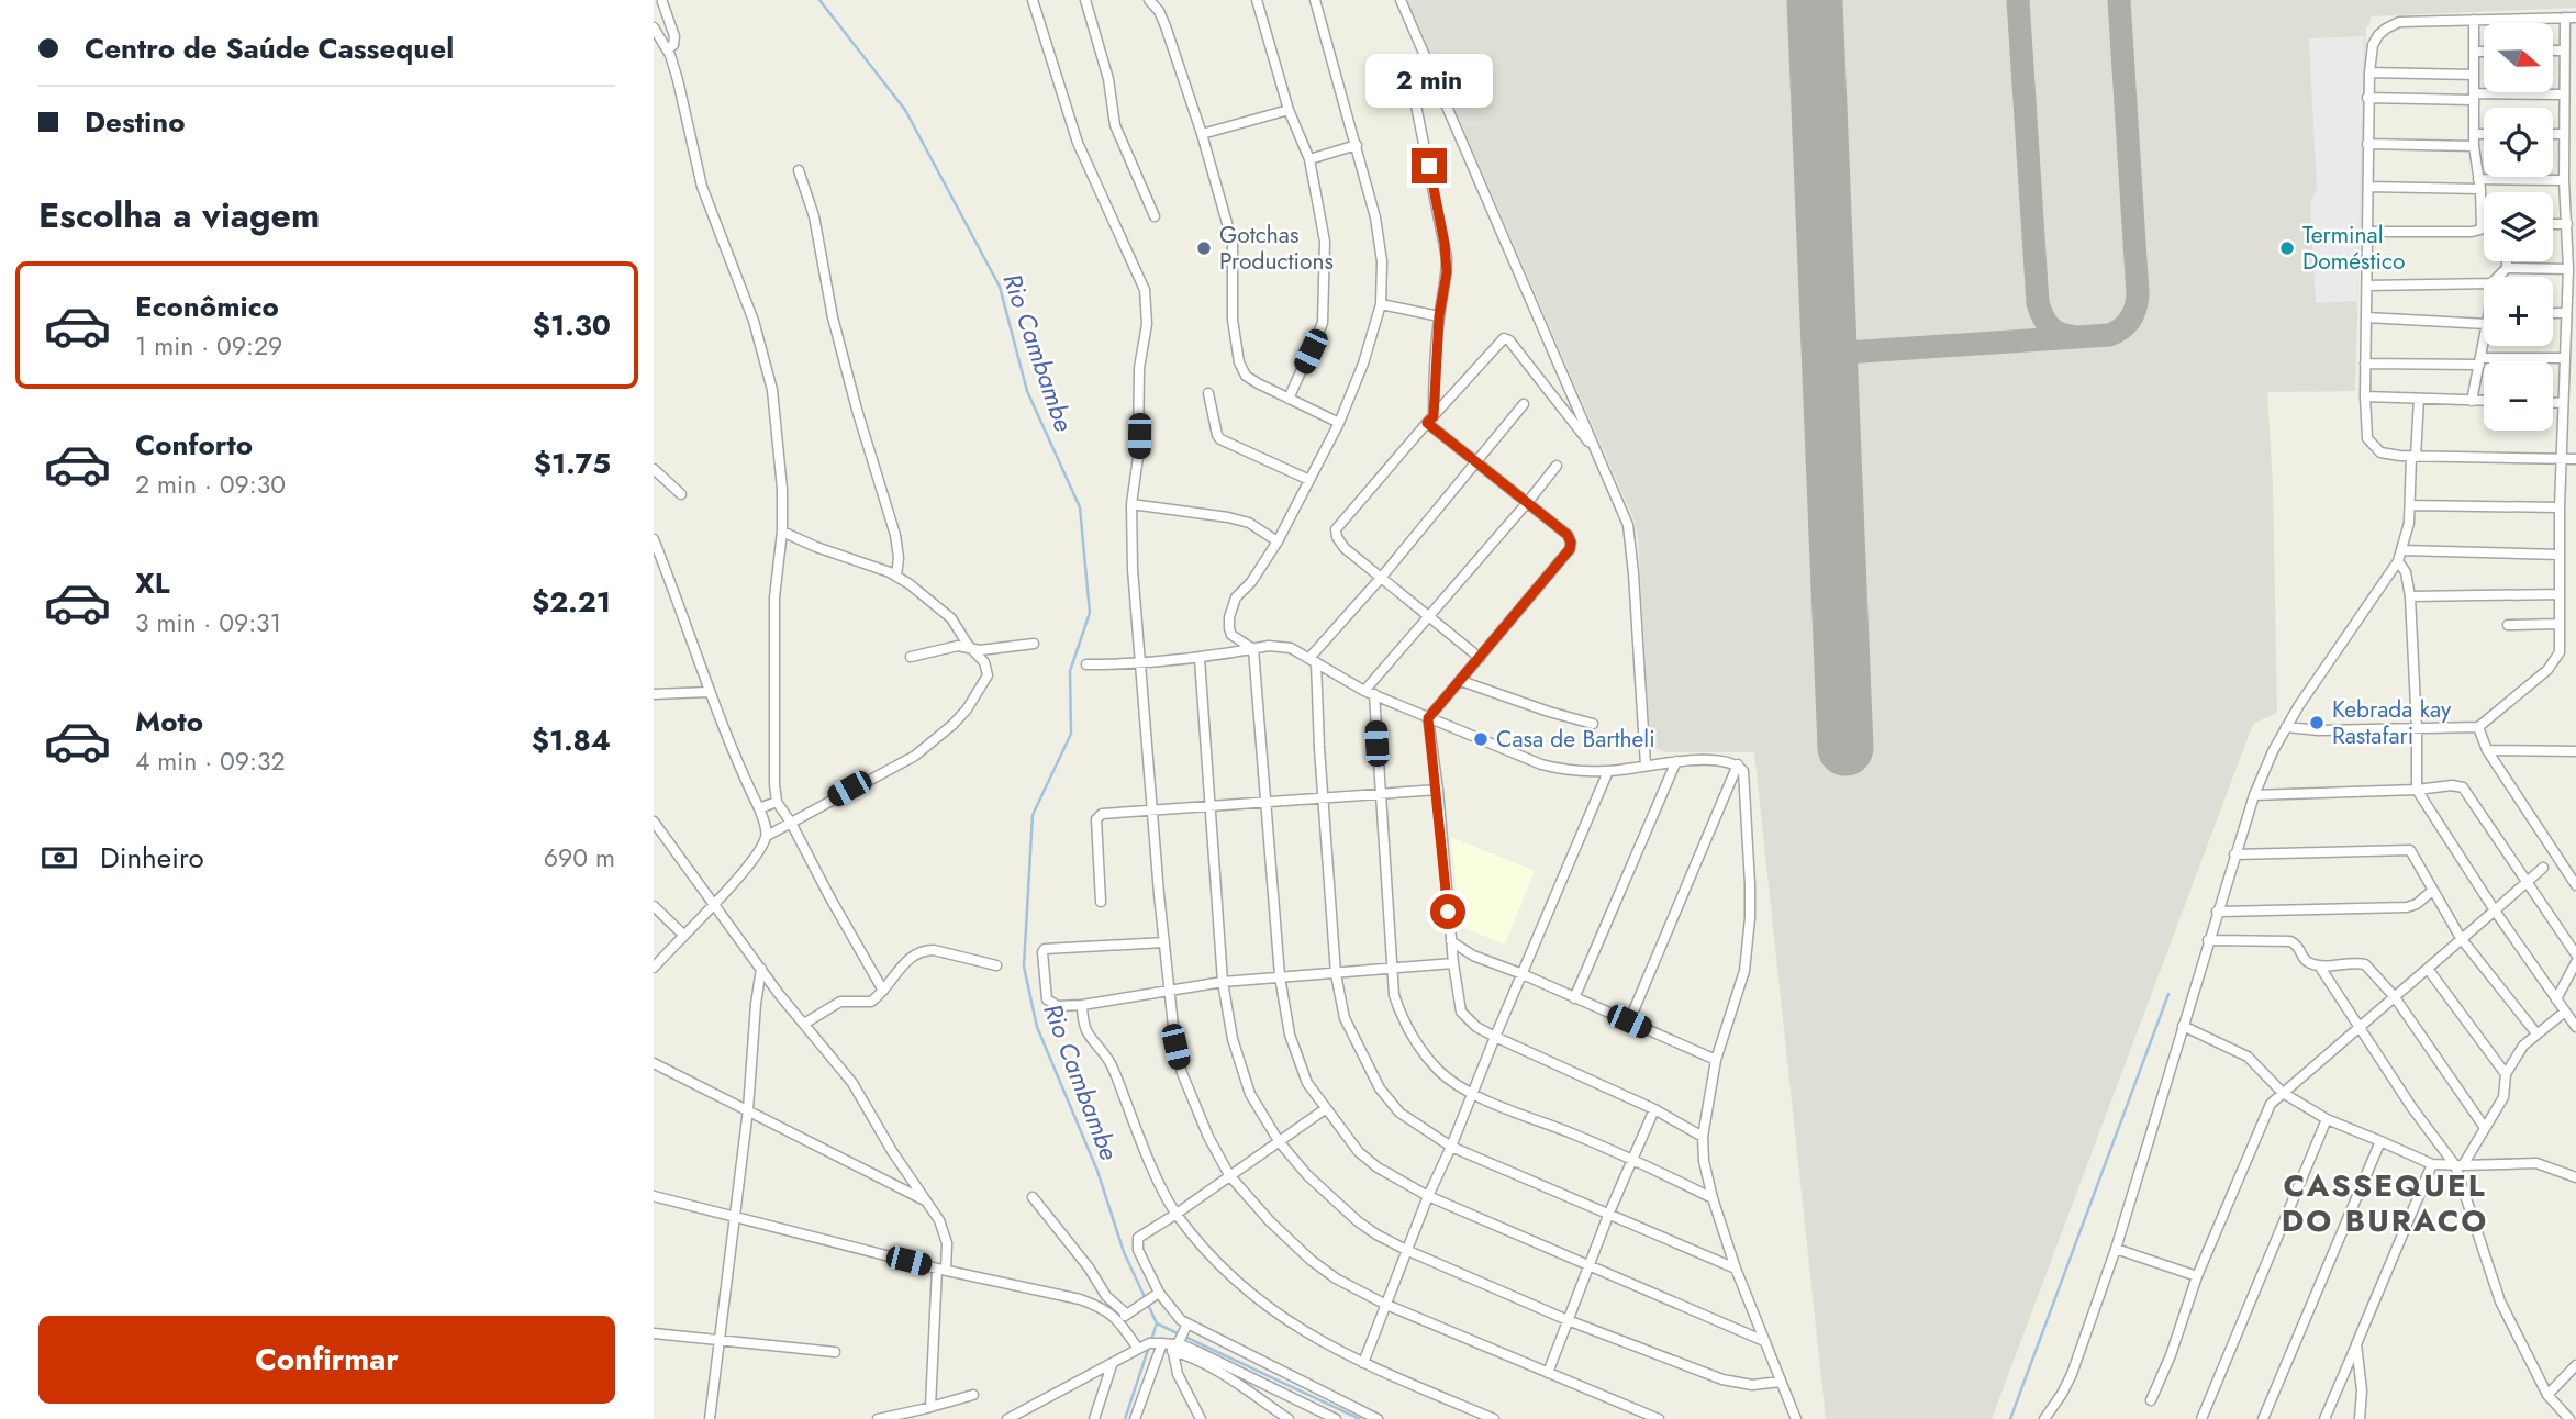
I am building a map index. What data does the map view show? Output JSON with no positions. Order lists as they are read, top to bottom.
{
  "districts": ["CASSEQUEL DO BURACO"],
  "water": ["Rio Cambambe"],
  "places": [
    "Gotchas Productions",
    "Terminal Doméstico",
    "Kebrada kay Rastafari",
    "Casa de Bartheli"
  ],
  "north": "right",
  "page": {
    "banner": ["Centro de Saúde Cassequel", "Destino"],
    "map_buttons": ["+", "−"],
    "bubble": "2 min",
    "heading": "Escolha a viagem",
    "list": [
      {
        "name": "Econômico",
        "note": "1 min · 09:29",
        "value": "$1.30"
      },
      {
        "name": "Conforto",
        "note": "2 min · 09:30",
        "value": "$1.75"
      },
      {
        "name": "XL",
        "note": "3 min · 09:31",
        "value": "$2.21"
      },
      {
        "name": "Moto",
        "note": "4 min · 09:32",
        "value": "$1.84"
      }
    ],
    "pay": ["Dinheiro", "690 m"],
    "buttons": "Confirmar"
  }
}
